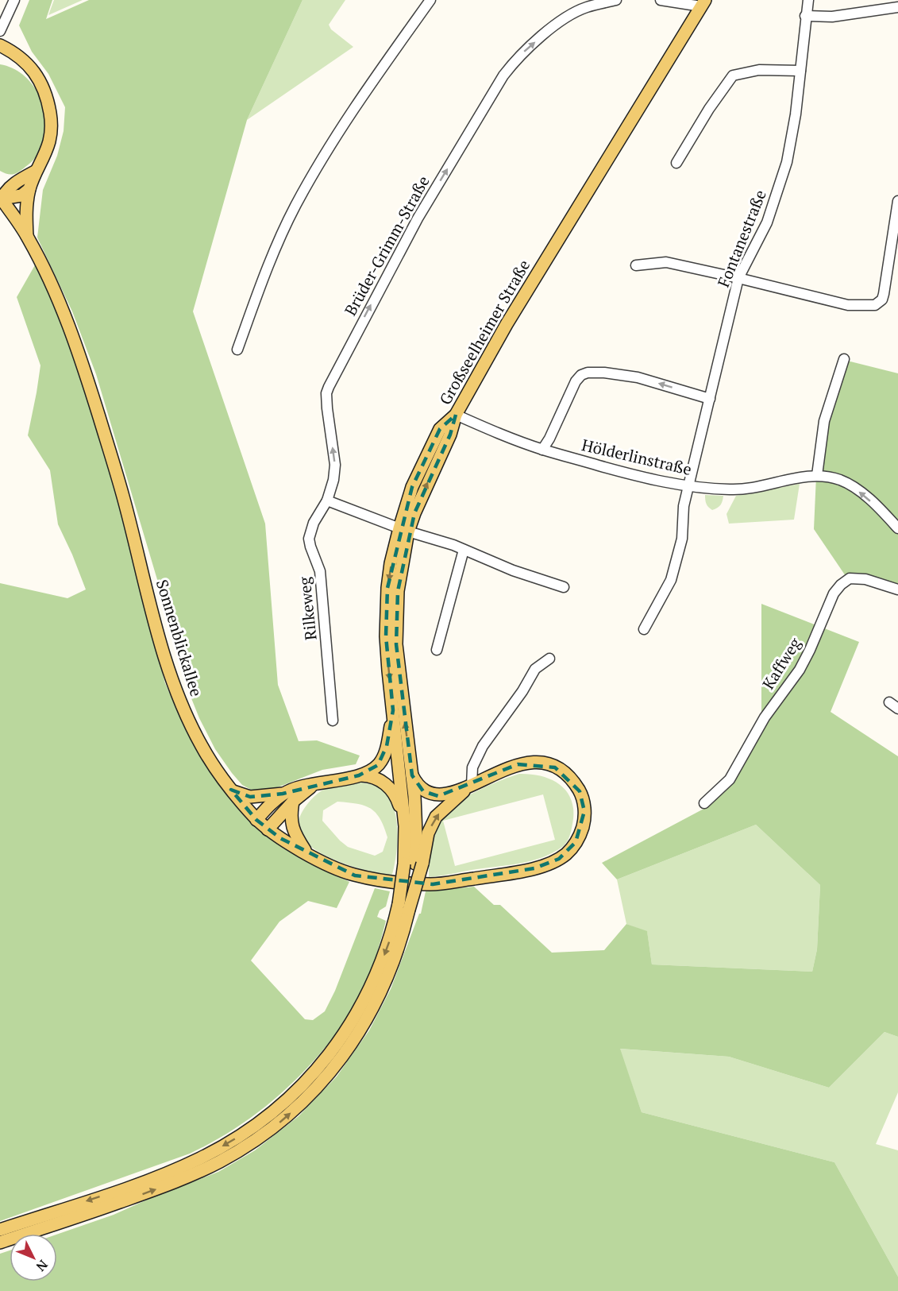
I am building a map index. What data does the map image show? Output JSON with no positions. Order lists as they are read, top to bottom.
{
  "streets": {
    "main road": ["Großseelheimer Straße", "Sonnenblickallee"],
    "street": [
      "Fontanestraße",
      "Brüder-Grimm-Straße",
      "Hölderlinstraße",
      "Rilkeweg",
      "Kaffweg"
    ]
  },
  "crossings": [
    ["Fontanestraße", "Hölderlinstraße"],
    ["Brüder-Grimm-Straße", "Rilkeweg"],
    ["Großseelheimer Straße", "Hölderlinstraße"]
  ],
  "one_way": ["Brüder-Grimm-Straße"],
  "north": "bottom right"
}
